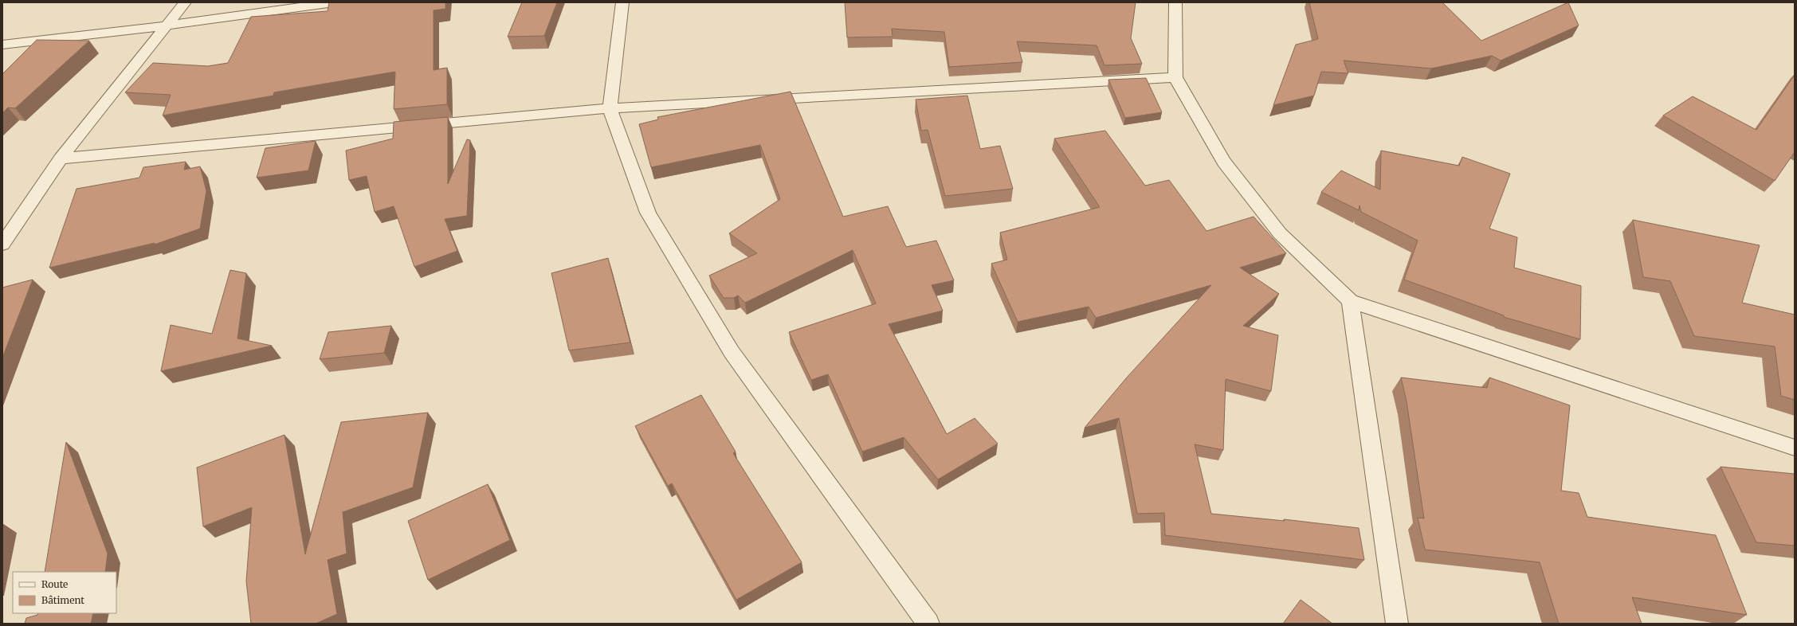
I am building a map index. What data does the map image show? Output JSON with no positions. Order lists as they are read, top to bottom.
{
  "legend": ["Route", "Bâtiment"]
}
